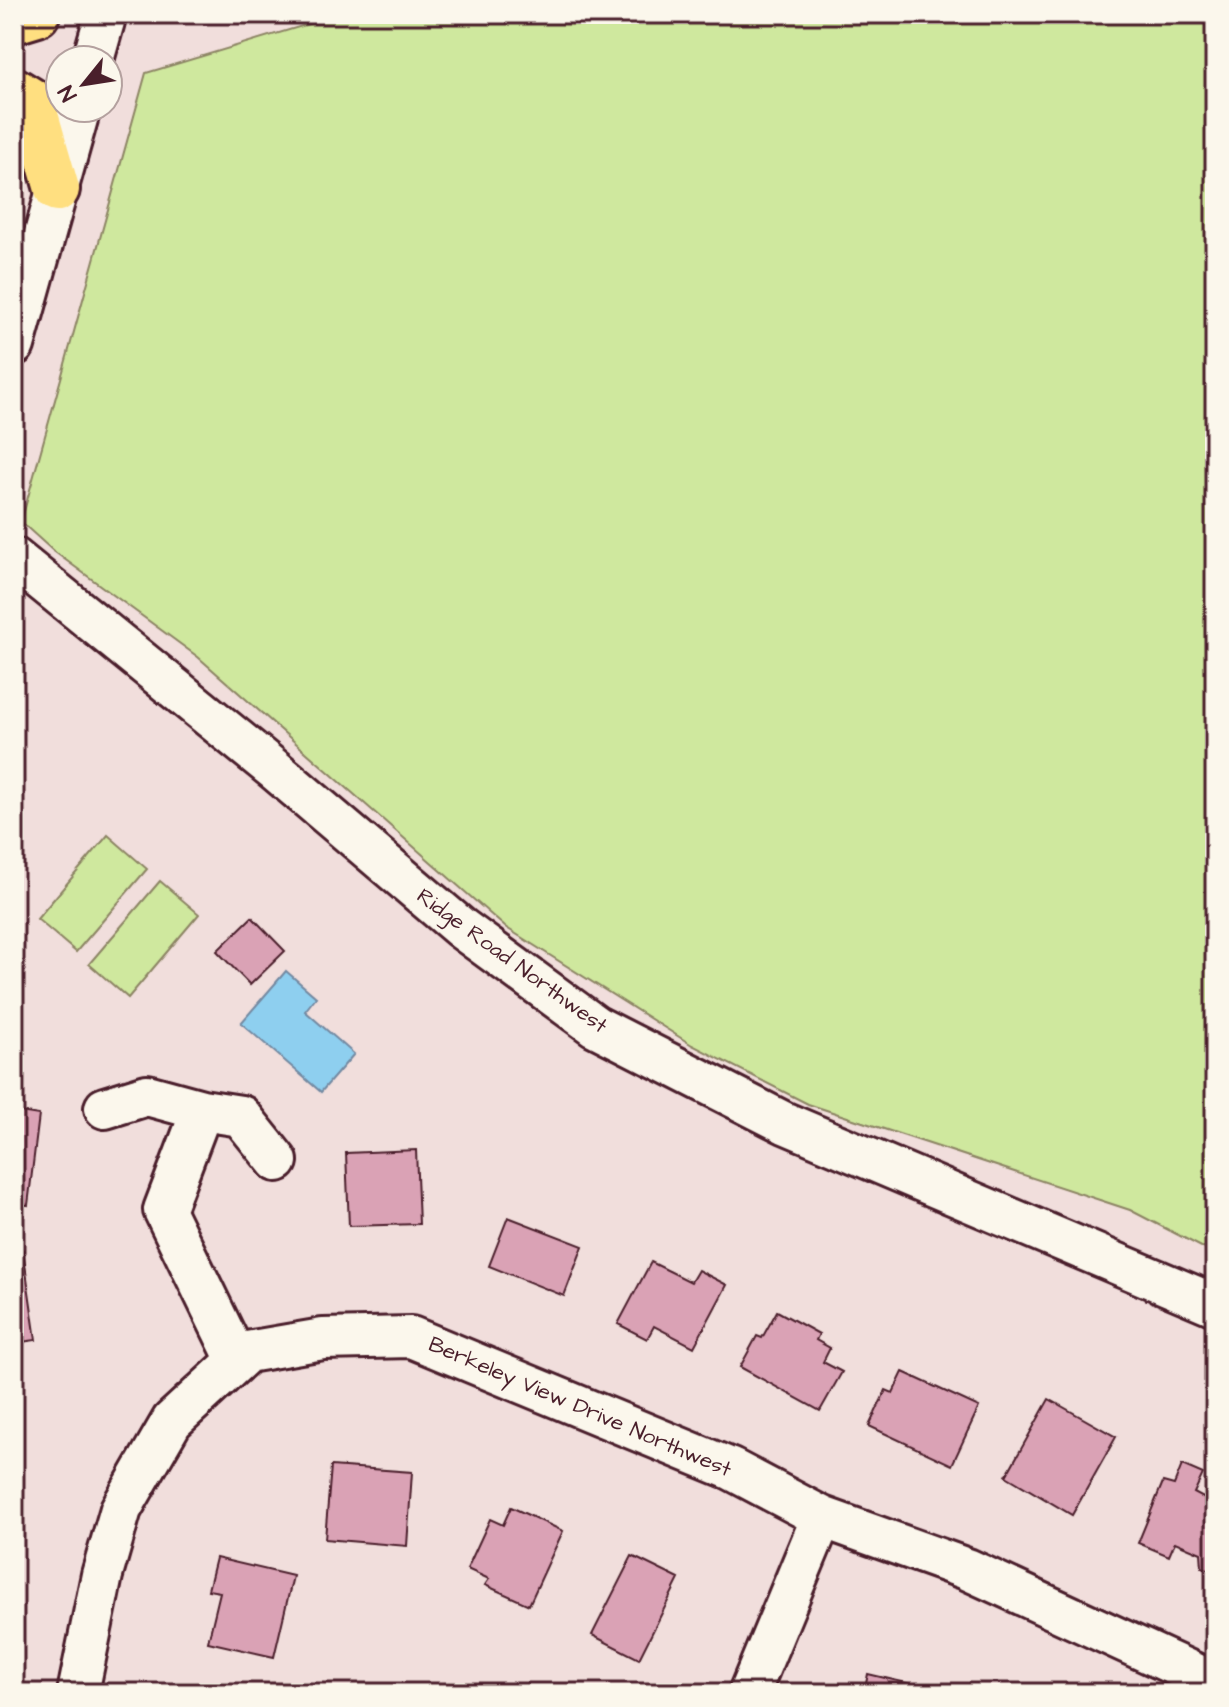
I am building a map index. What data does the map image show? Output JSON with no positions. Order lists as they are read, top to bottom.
{
  "streets": {
    "street": ["Ridge Road Northwest", "Berkeley View Drive Northwest"]
  },
  "north": "bottom left"
}
